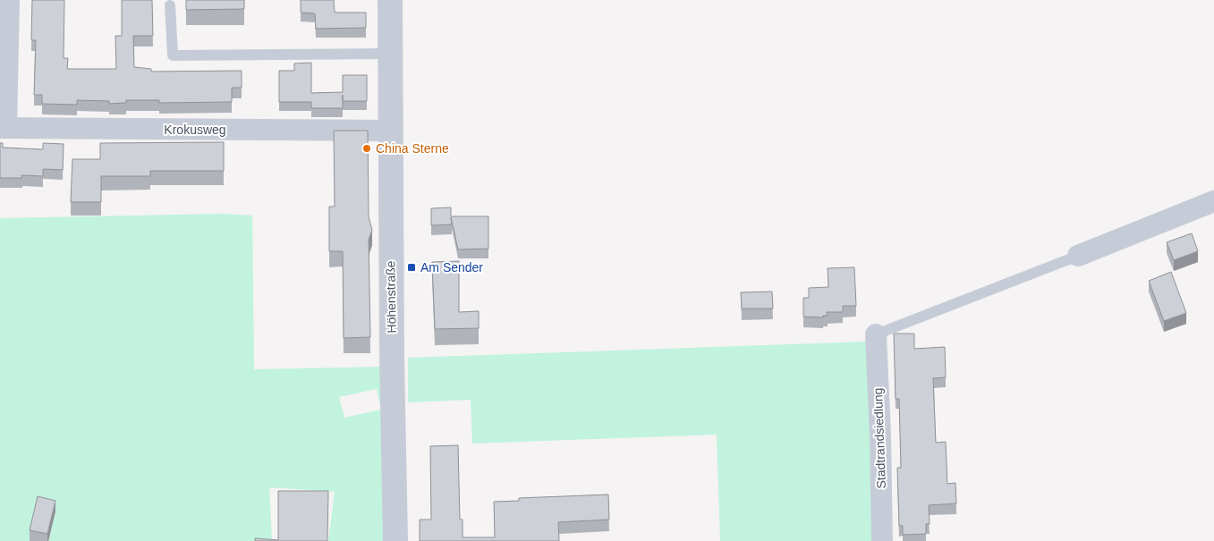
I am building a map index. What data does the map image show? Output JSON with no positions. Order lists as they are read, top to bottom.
{
  "streets": {
    "street": ["Krokusweg", "Höhenstraße", "Stadtrandsiedlung"]
  },
  "crossings": [
    ["Krokusweg", "Höhenstraße"]
  ],
  "places": {
    "other": ["China Sterne"],
    "transit": ["Am Sender"]
  }
}
